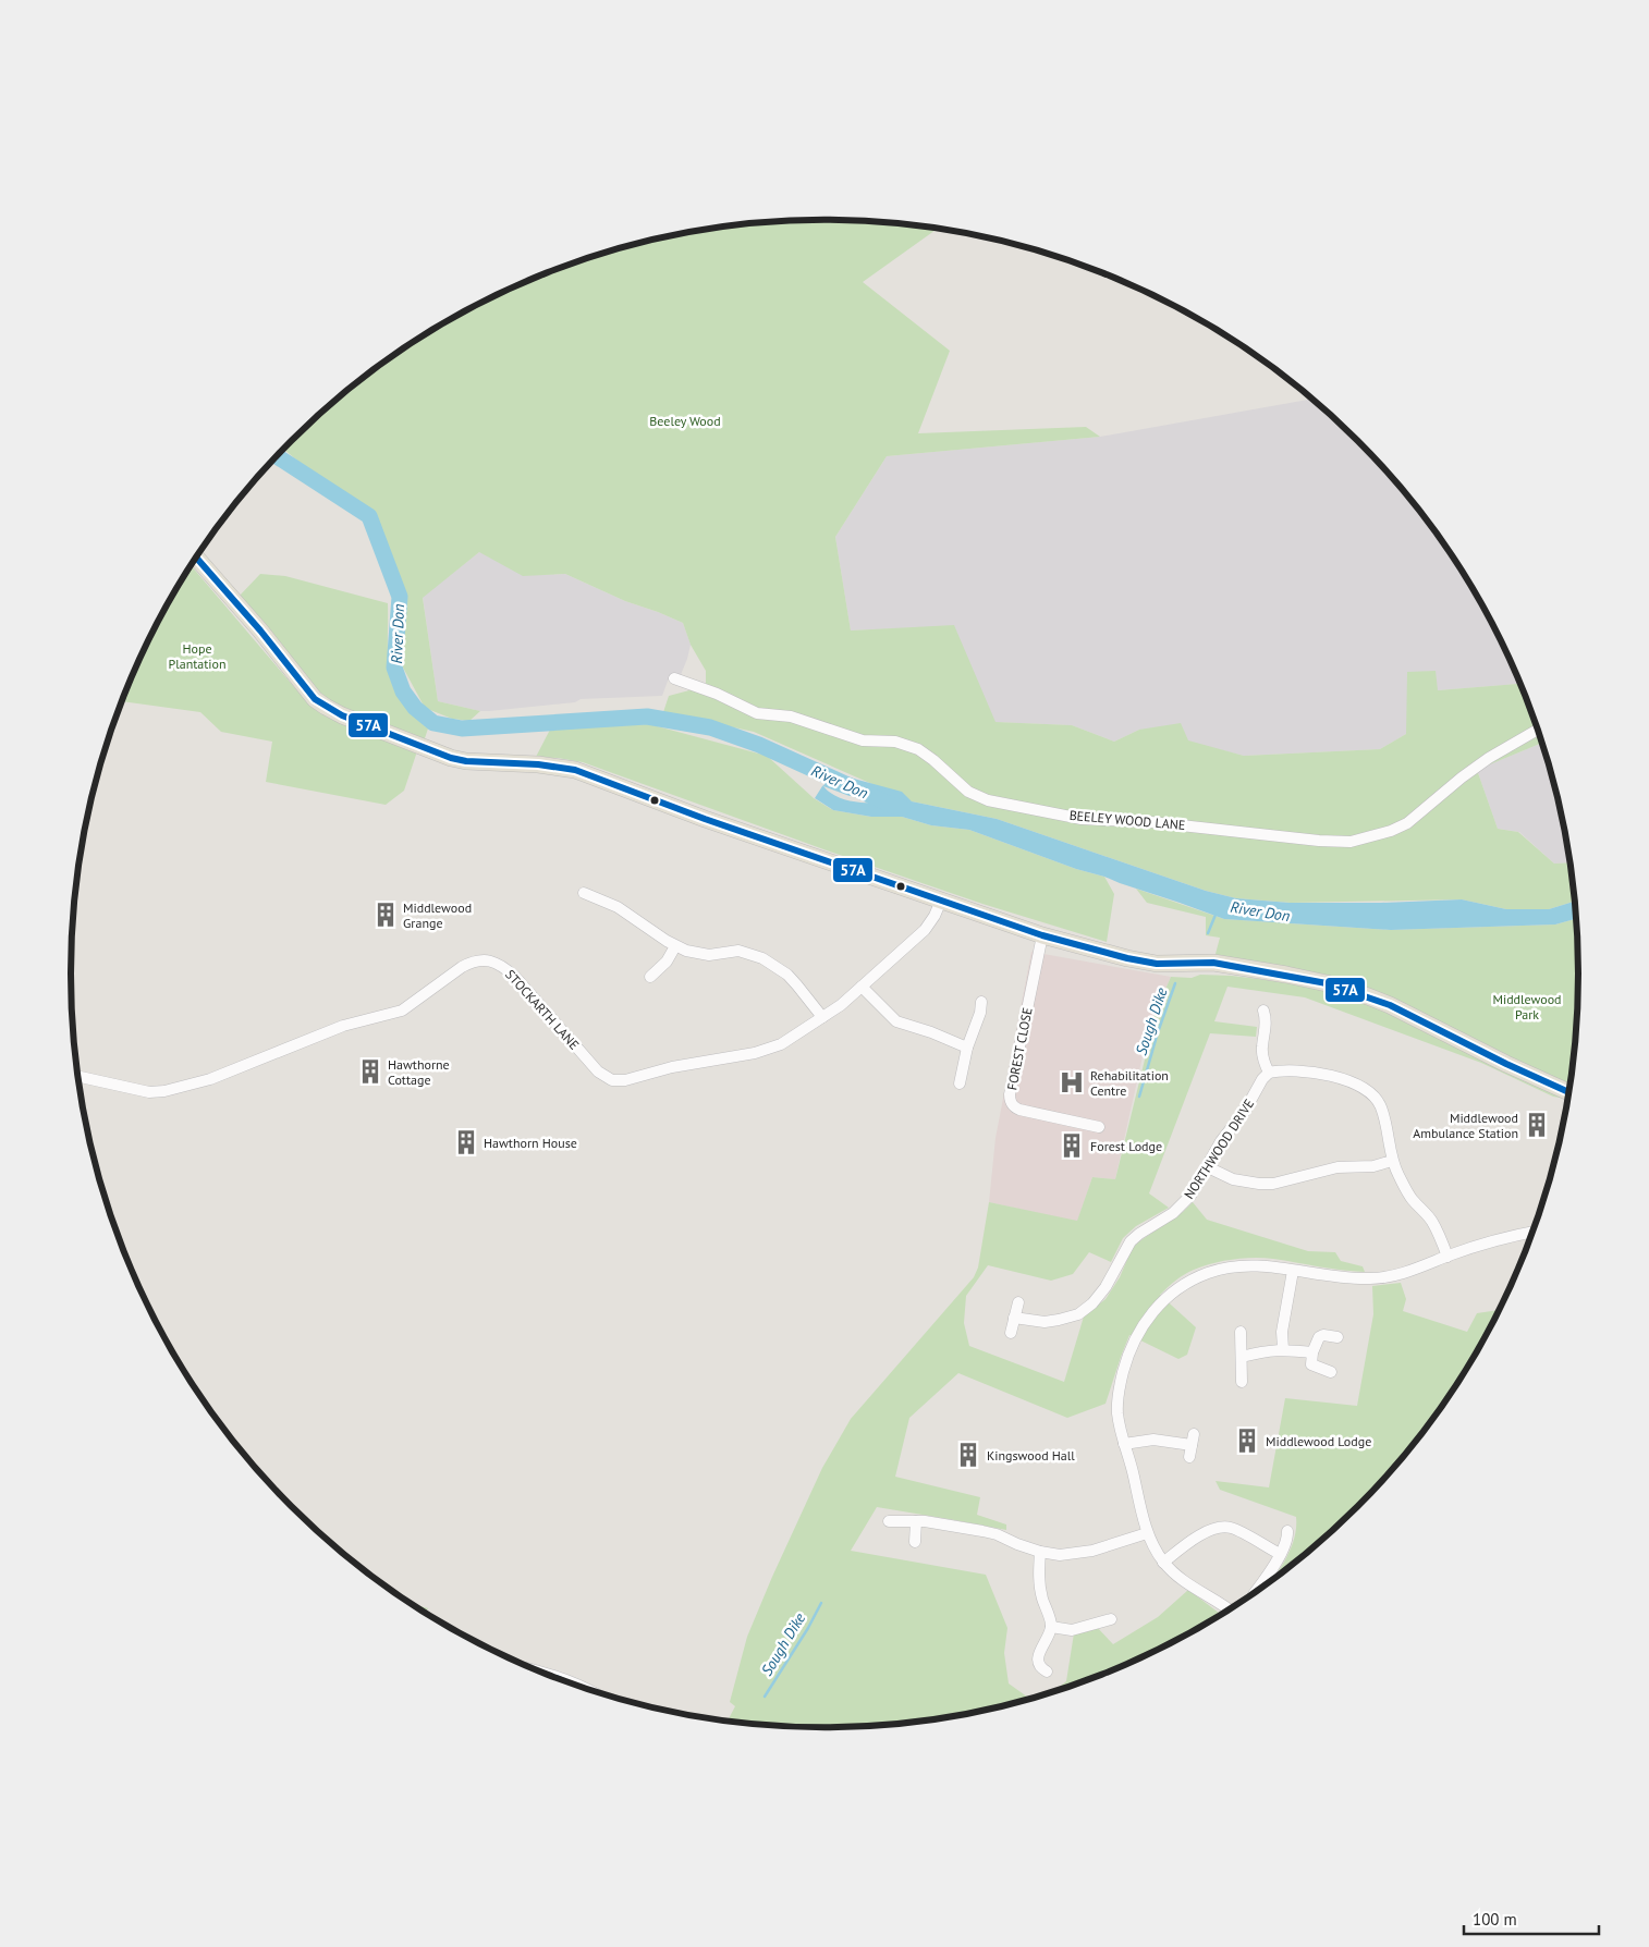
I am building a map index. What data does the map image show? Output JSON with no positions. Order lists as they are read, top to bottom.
{
  "streets": {
    "street": [
      "BEELEY WOOD LANE",
      "STOCKARTH LANE",
      "FOREST CLOSE",
      "NORTHWOOD DRIVE"
    ]
  },
  "water": ["River Don", "Sough Dike"],
  "parks": ["Beeley Wood", "Hope Plantation", "Middlewood Park"],
  "places": {
    "building": [
      "Middlewood Grange",
      "Hawthorne Cottage",
      "Middlewood Ambulance Station",
      "Hawthorn House",
      "Forest Lodge",
      "Middlewood Lodge",
      "Kingswood Hall"
    ],
    "hospital": ["Rehabilitation Centre"]
  },
  "lines": ["transit line 57A"],
  "scale_bar": "100 m"
}
